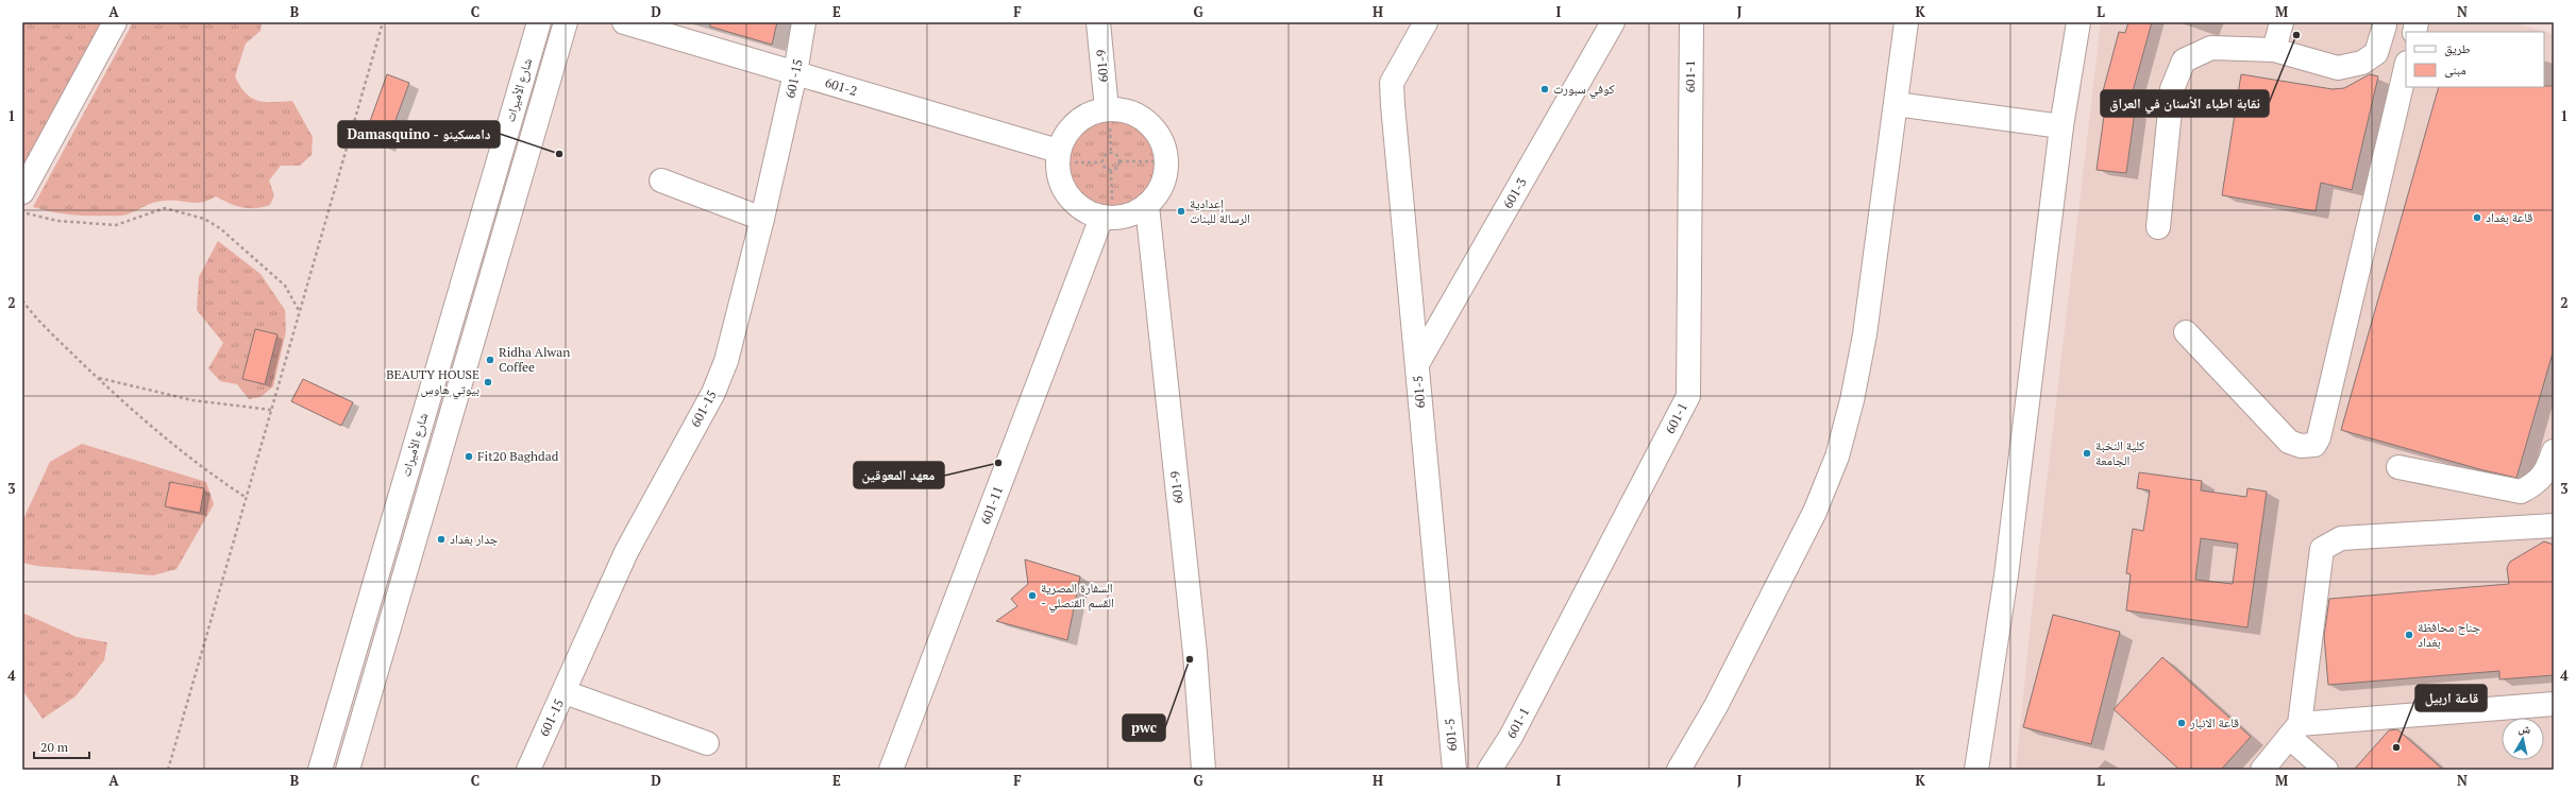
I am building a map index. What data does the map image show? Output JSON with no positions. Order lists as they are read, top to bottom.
{
  "streets": {
    "street": [
      "601-9",
      "601-1",
      "601-15",
      "601-2",
      "شارع الأميرات",
      "601-3",
      "601-5",
      "601-11"
    ]
  },
  "crossings": [
    ["601-15", "601-2"],
    ["601-3", "601-5"]
  ],
  "places": [
    "نقابة اطباء الأسنان في العراق",
    "كوفي سبورت",
    "Damasquino - دامسكينو",
    "إعدادية الرسالة للبنات",
    "قاعة بغداد",
    "Ridha Alwan Coffee",
    "BEAUTY HOUSE بيوتي هاوس",
    "كلية النخبة الجامعة",
    "Fit20 Baghdad",
    "معهد المعوقين",
    "جدار بغداد",
    "السفارة المصرية - القسم القنصلي",
    "جناح محافظة بغداد",
    "pwc",
    "قاعة الانبار",
    "قاعة اربيل"
  ],
  "legend": ["طريق", "مبنى"],
  "scale_bar": "20 m",
  "north": "top",
  "grid": {
    "columns": [
      "A",
      "B",
      "C",
      "D",
      "E",
      "F",
      "G",
      "H",
      "I",
      "J",
      "K",
      "L",
      "M",
      "N"
    ],
    "rows": [
      "1",
      "2",
      "3",
      "4"
    ]
  }
}
